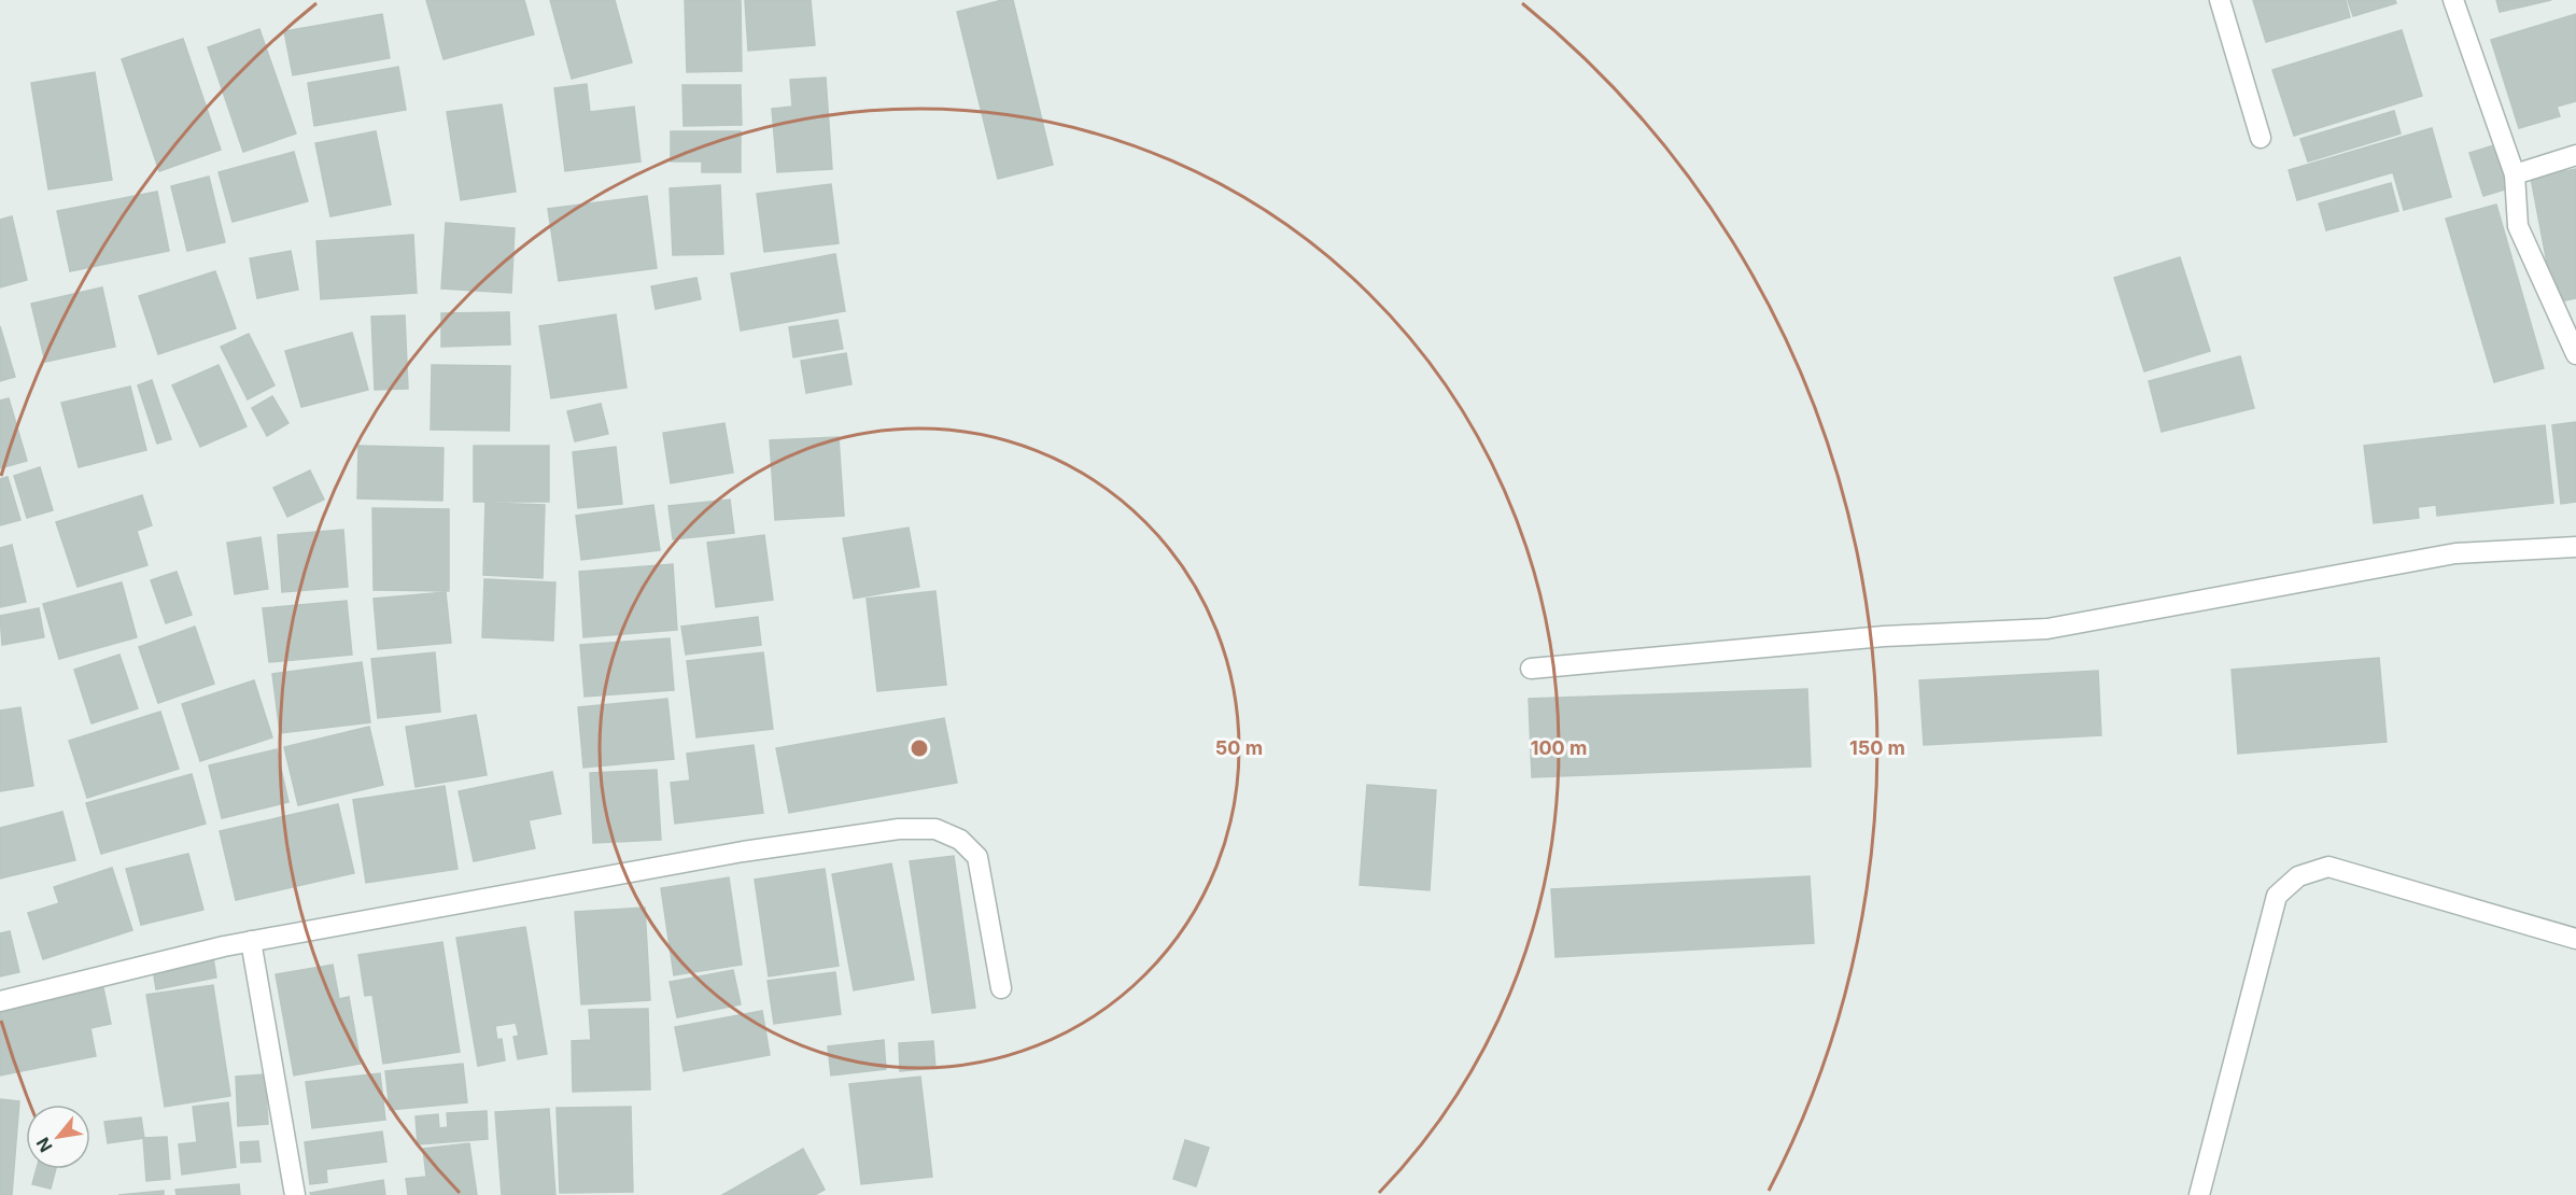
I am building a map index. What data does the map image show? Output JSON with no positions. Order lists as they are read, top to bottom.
{
  "north": "bottom left",
  "rings": ["50 m", "100 m", "150 m"]
}
